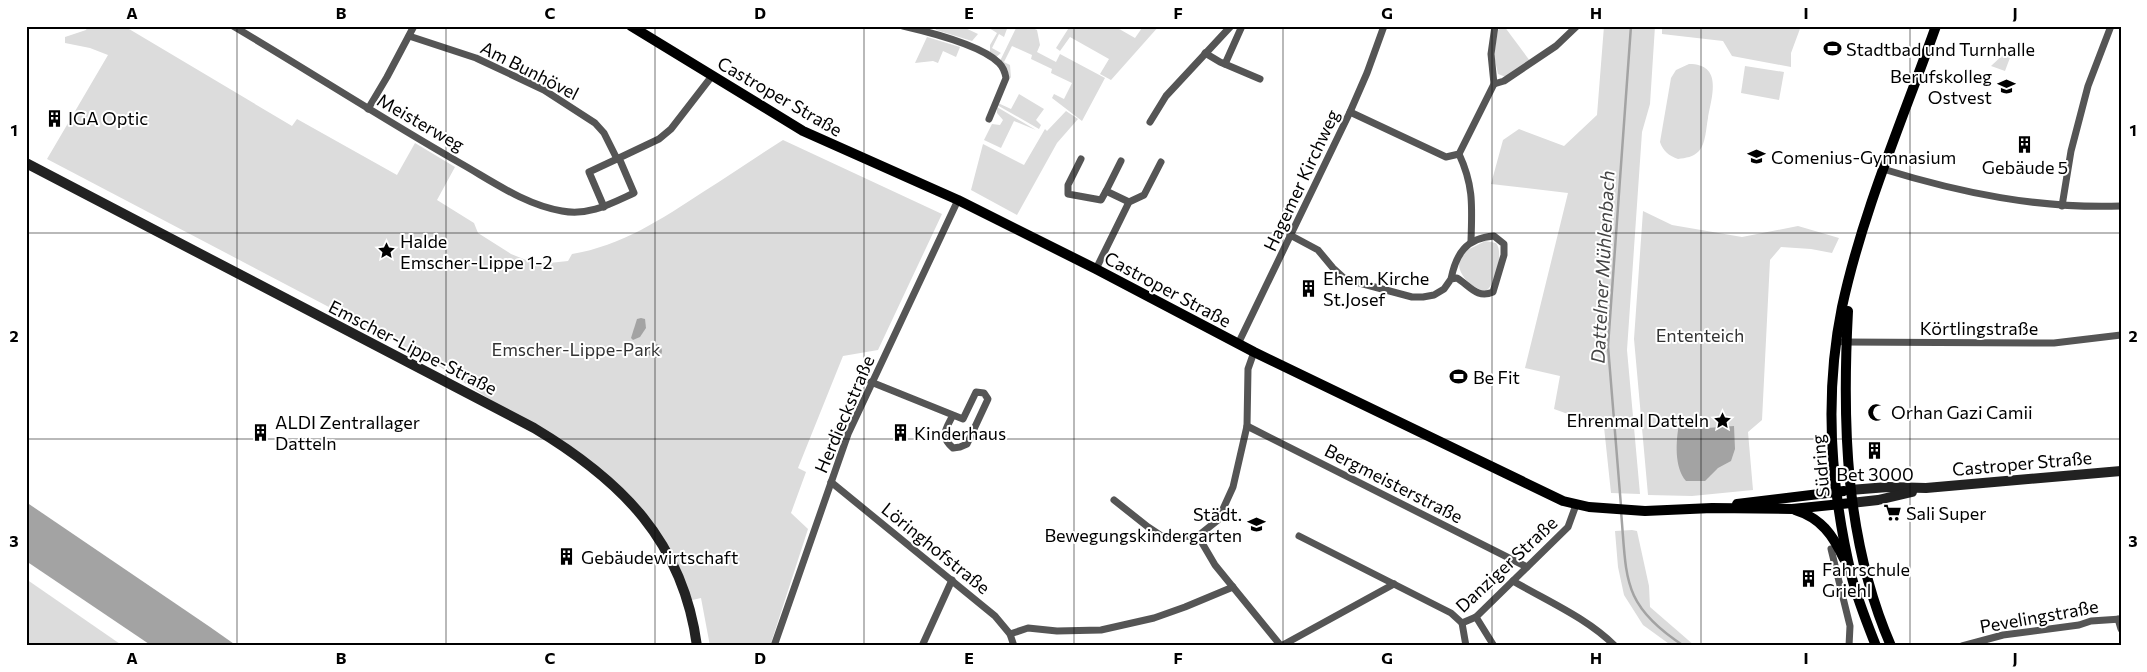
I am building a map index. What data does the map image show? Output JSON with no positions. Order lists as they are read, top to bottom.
{
  "streets": {
    "main road": ["Castroper Straße", "Südring"],
    "street": [
      "Am Bunhövel",
      "Meisterweg",
      "Hagemer Kirchweg",
      "Körtlingstraße",
      "Emscher-Lippe-Straße",
      "Herdieckstraße",
      "Bergmeisterstraße",
      "Löringhofstraße",
      "Danziger Straße",
      "Pevelingstraße"
    ]
  },
  "crossings": [
    ["Am Bunhövel", "Meisterweg"],
    ["Castroper Straße", "Hagemer Kirchweg"],
    ["Castroper Straße", "Herdieckstraße"],
    ["Castroper Straße", "Südring"],
    ["Castroper Straße", "Danziger Straße"],
    ["Körtlingstraße", "Südring"],
    ["Herdieckstraße", "Löringhofstraße"],
    ["Bergmeisterstraße", "Danziger Straße"]
  ],
  "water": ["Dattelner Mühlenbach"],
  "parks": ["Ententeich", "Emscher-Lippe-Park"],
  "places": {
    "sports": ["Stadtbad und Turnhalle", "Be Fit"],
    "school or university": ["Berufskolleg Ostvest", "Comenius-Gymnasium", "Städt. Bewegungskindergarten"],
    "building": [
      "IGA Optic",
      "Gebäude 5",
      "Ehem. Kirche St.Josef",
      "ALDI Zentrallager Datteln",
      "Kinderhaus",
      "Bet 3000",
      "Gebäudewirtschaft",
      "Fahrschule Griehl"
    ],
    "place": ["Halde Emscher-Lippe 1-2", "Ehrenmal Datteln"],
    "mosque": ["Orhan Gazi Camii"],
    "supermarket": ["Sali Super"]
  },
  "grid": {
    "columns": [
      "A",
      "B",
      "C",
      "D",
      "E",
      "F",
      "G",
      "H",
      "I",
      "J"
    ],
    "rows": ["1", "2", "3"]
  }
}
